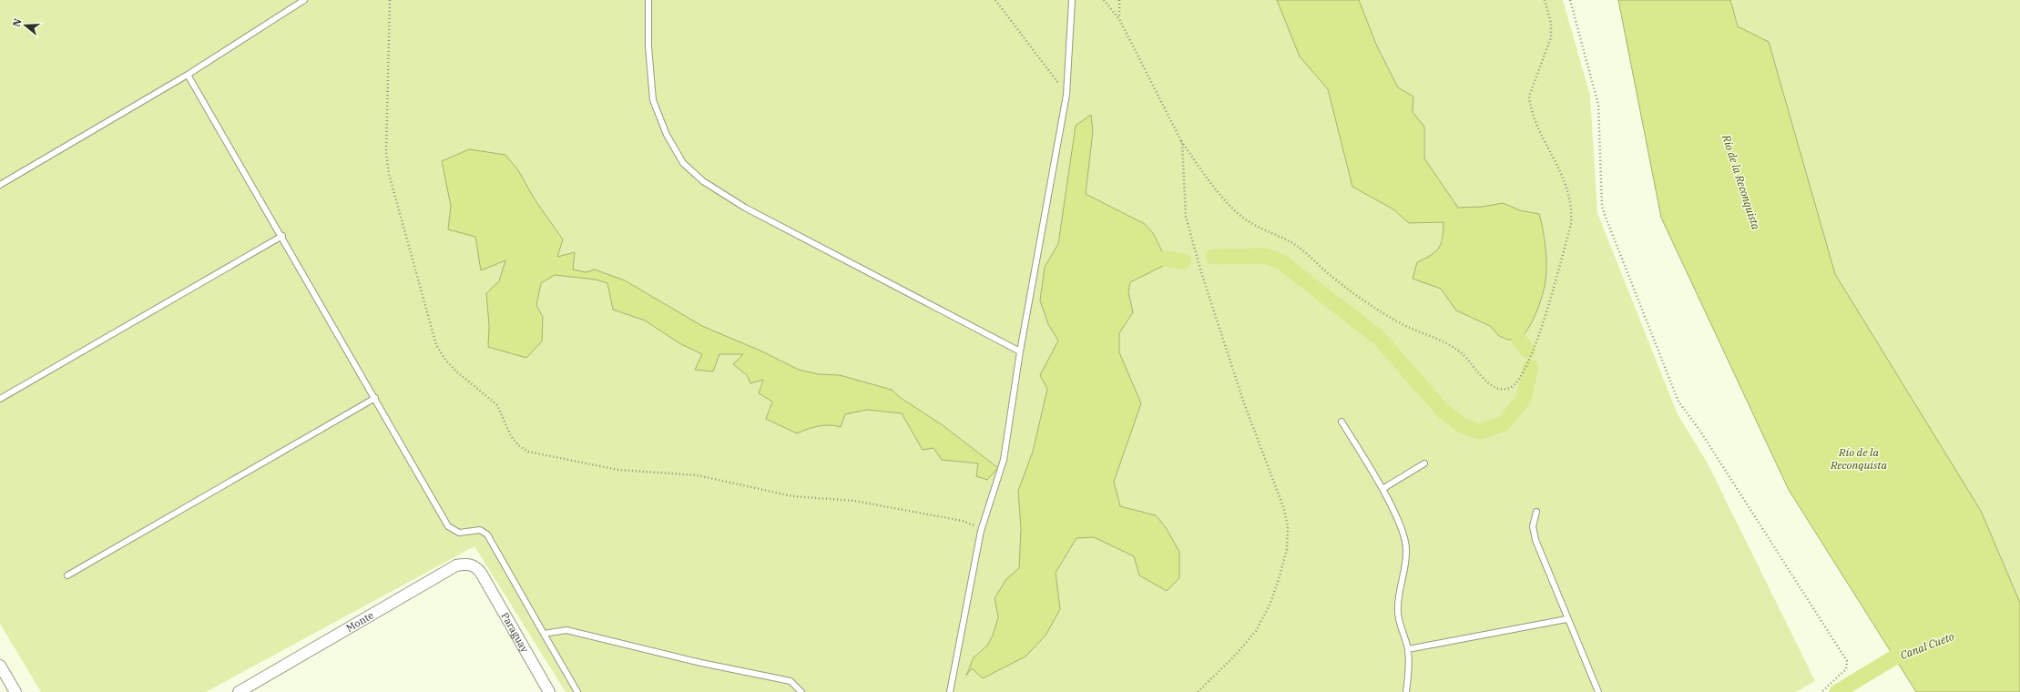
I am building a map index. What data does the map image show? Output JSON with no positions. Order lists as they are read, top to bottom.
{
  "streets": {
    "street": ["Monte", "Paraguay"]
  },
  "crossings": [
    ["Monte", "Paraguay"]
  ],
  "water": ["Río de la Reconquista", "Canal Cueto"],
  "north": "left"
}
